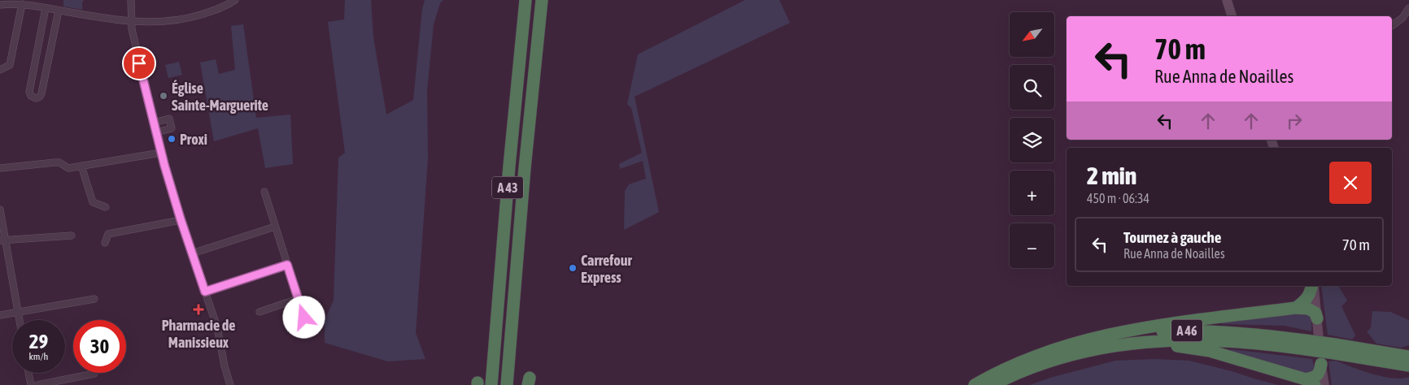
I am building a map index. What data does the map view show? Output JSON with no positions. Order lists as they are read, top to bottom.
{
  "streets": {
    "highway": ["A 43", "A 46"]
  },
  "places": {
    "other": ["Église Sainte-Marguerite", "Proxi", "Carrefour Express"],
    "health": ["Pharmacie de Manissieux"]
  },
  "north": "bottom left",
  "page": {
    "map_buttons": ["+", "−"],
    "turn": ["70 m", "Rue Anna de Noailles"],
    "heading": ["2 min", "450 m · 06:34"],
    "list": [
      {
        "name": "Tournez à gauche",
        "note": "Rue Anna de Noailles",
        "value": "70 m"
      }
    ],
    "speed": "29 km/h",
    "limit": "30"
  }
}
